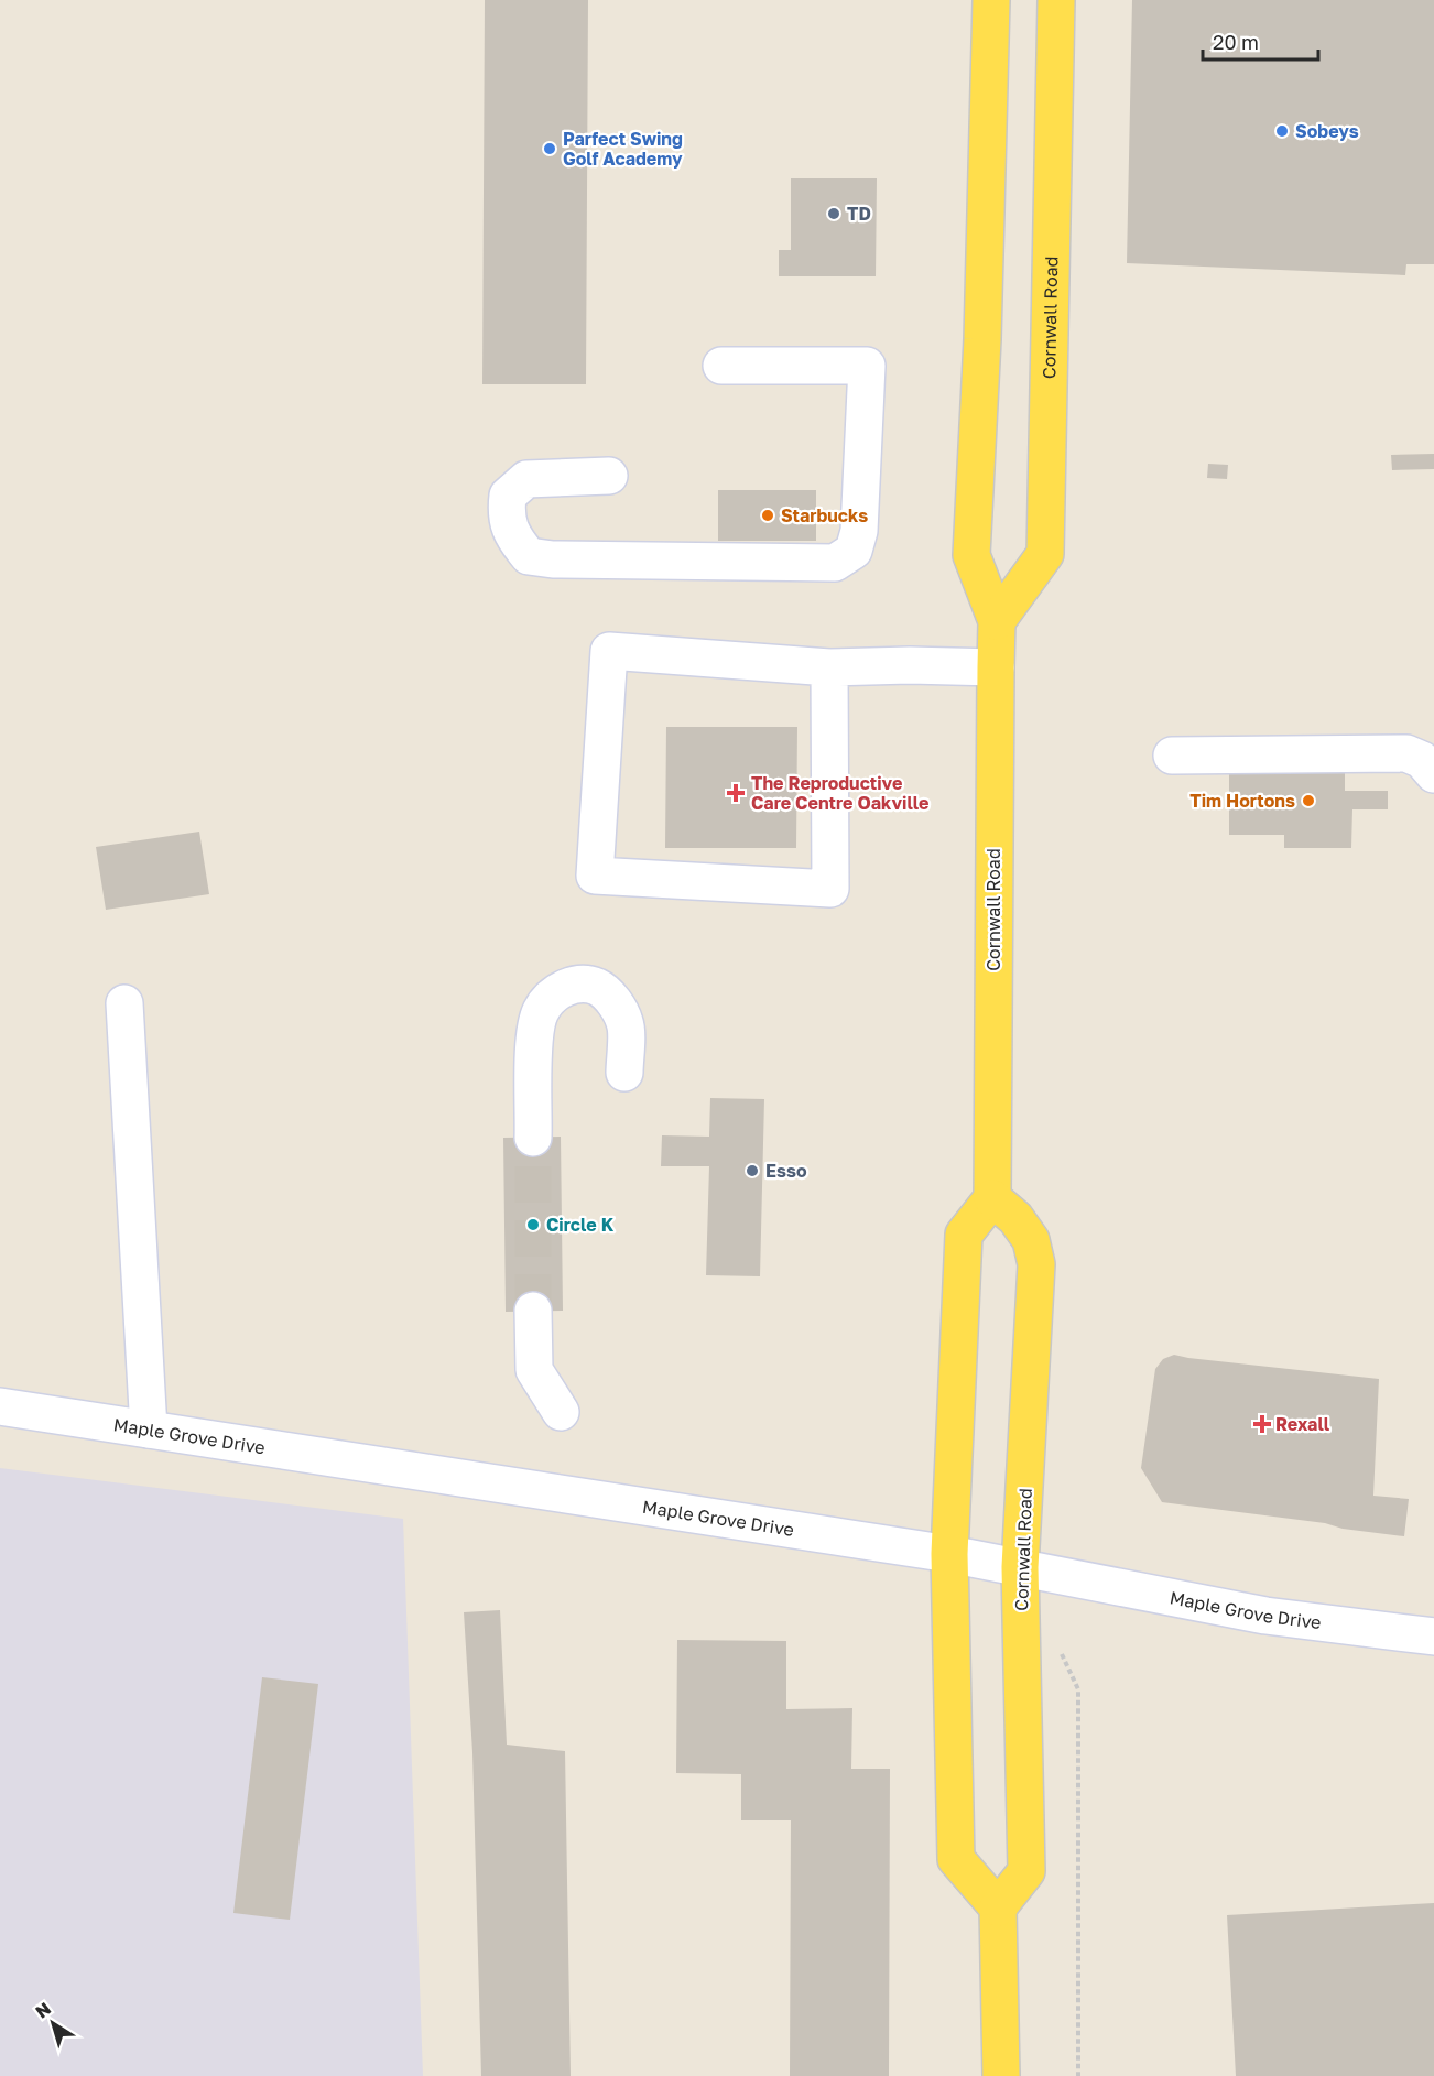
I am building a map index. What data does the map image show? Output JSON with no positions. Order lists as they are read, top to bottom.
{
  "streets": {
    "main road": ["Cornwall Road"],
    "street": ["Maple Grove Drive"]
  },
  "crossings": [
    ["Cornwall Road", "Maple Grove Drive"]
  ],
  "places": {
    "other": [
      "Sobeys",
      "Parfect Swing Golf Academy",
      "TD",
      "Starbucks",
      "Tim Hortons",
      "Esso",
      "Circle K"
    ],
    "health": ["The Reproductive Care Centre Oakville", "Rexall"]
  },
  "scale_bar": "20 m",
  "north": "top left"
}
